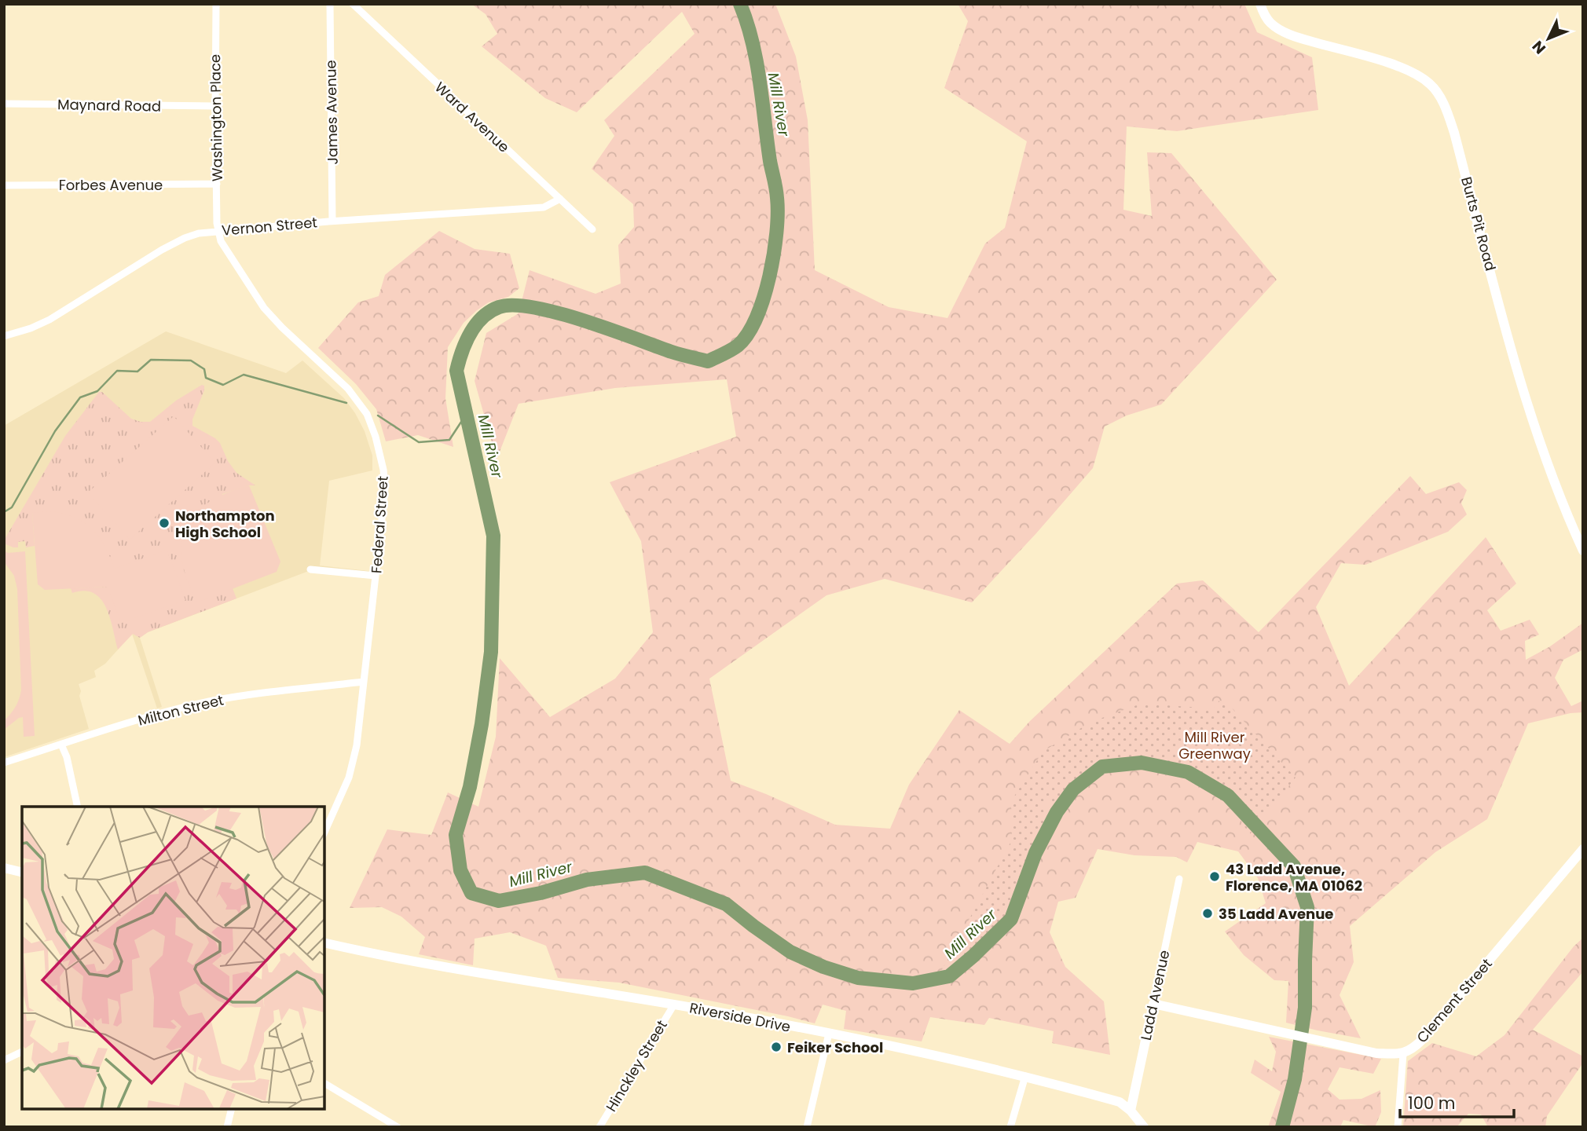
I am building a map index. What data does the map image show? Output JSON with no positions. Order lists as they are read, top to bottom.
{
  "streets": {
    "street": [
      "Maynard Road",
      "James Avenue",
      "Ward Avenue",
      "Washington Place",
      "Forbes Avenue",
      "Burts Pit Road",
      "Vernon Street",
      "Federal Street",
      "Milton Street",
      "Ladd Avenue",
      "Clement Street",
      "Riverside Drive",
      "Hinckley Street"
    ]
  },
  "crossings": [
    ["Maynard Road", "Washington Place"],
    ["James Avenue", "Vernon Street"],
    ["Ward Avenue", "Vernon Street"],
    ["Washington Place", "Forbes Avenue"],
    ["Washington Place", "Vernon Street"],
    ["Washington Place", "Federal Street"],
    ["Vernon Street", "Federal Street"],
    ["Federal Street", "Milton Street"],
    ["Ladd Avenue", "Riverside Drive"],
    ["Riverside Drive", "Hinckley Street"]
  ],
  "water": ["Mill River"],
  "parks": ["Mill River Greenway"],
  "places": [
    "Northampton High School",
    "43 Ladd Avenue, Florence, MA 01062",
    "35 Ladd Avenue",
    "Feiker School"
  ],
  "scale_bar": "100 m",
  "north": "bottom left"
}
